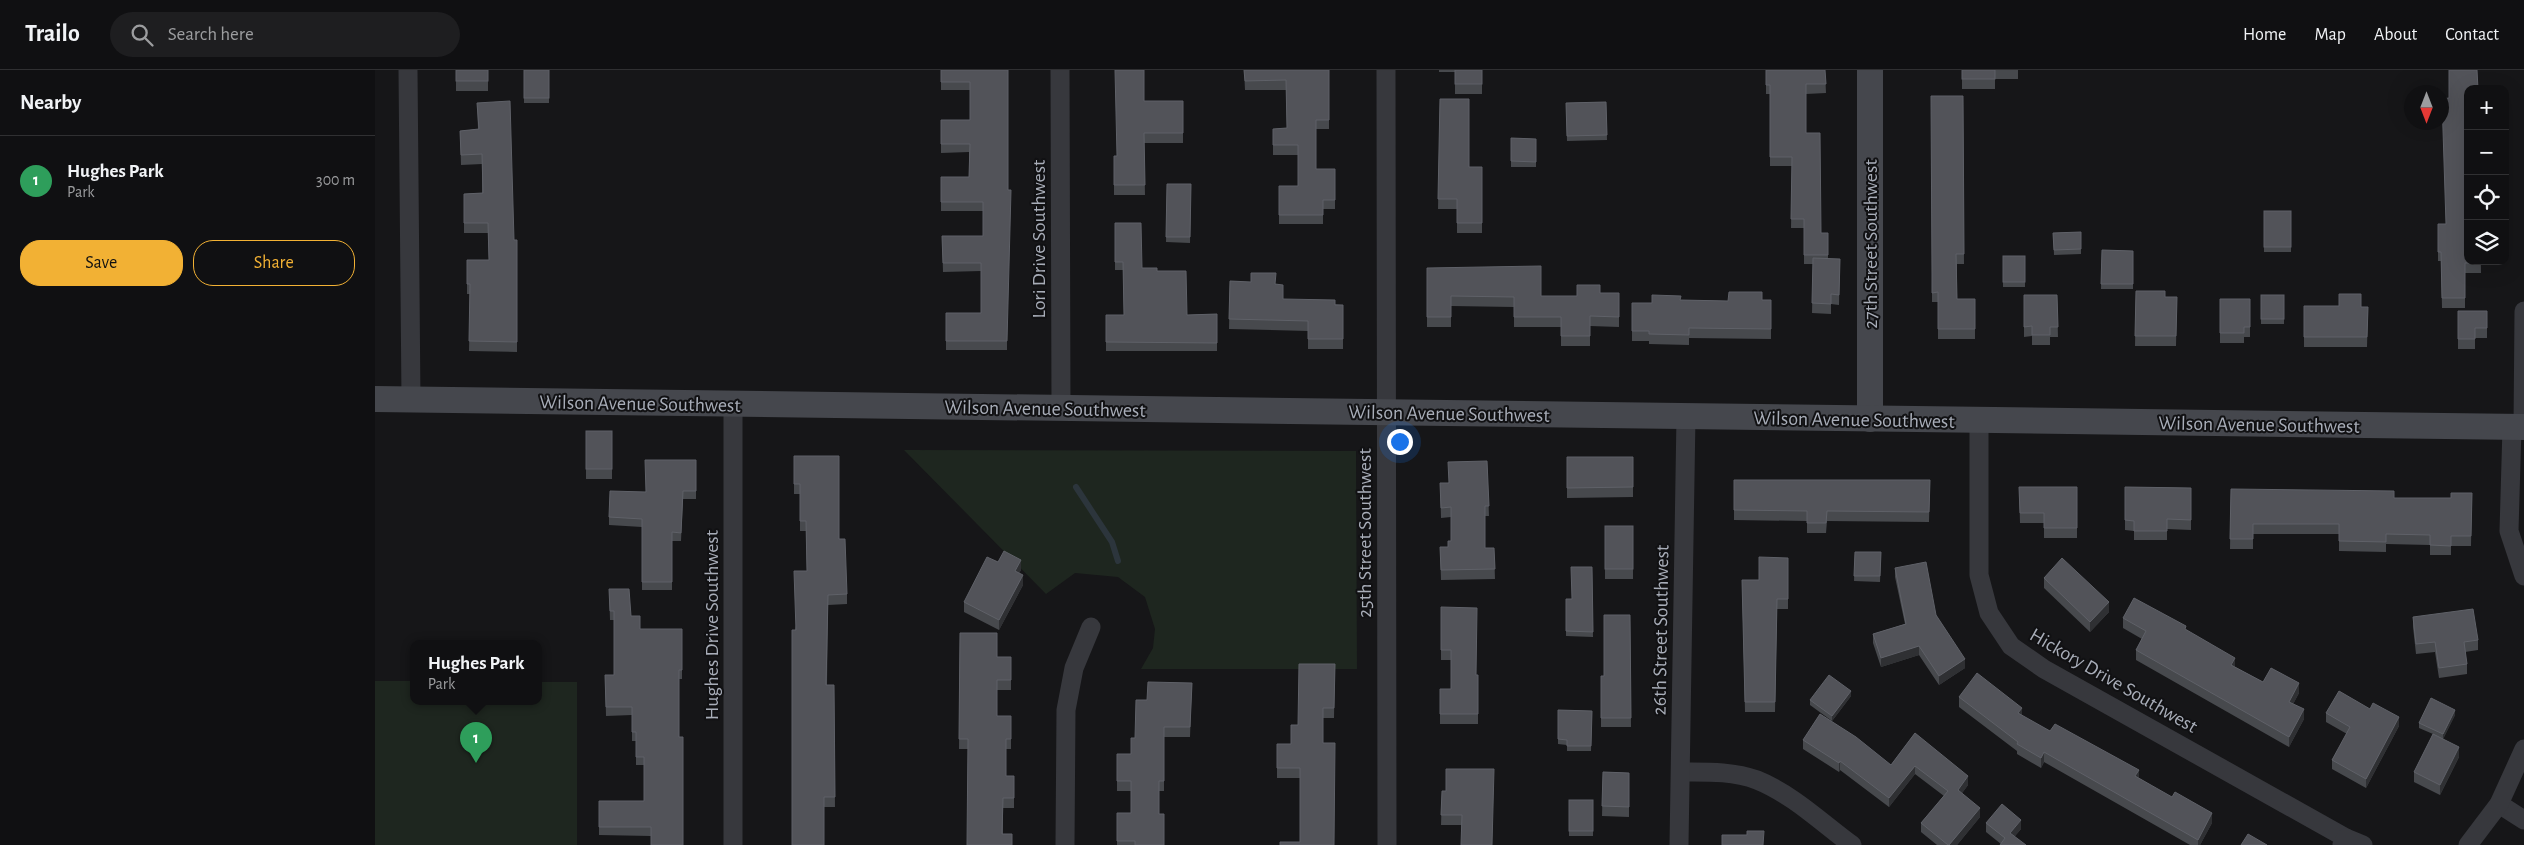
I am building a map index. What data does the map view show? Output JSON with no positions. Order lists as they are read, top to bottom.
{
  "streets": {
    "main road": ["27th Street Southwest", "Wilson Avenue Southwest"],
    "street": [
      "Lori Drive Southwest",
      "25th Street Southwest",
      "Hughes Drive Southwest",
      "26th Street Southwest",
      "Hickory Drive Southwest"
    ]
  },
  "crossings": [
    ["Lori Drive Southwest", "Wilson Avenue Southwest"],
    ["27th Street Southwest", "Wilson Avenue Southwest"],
    ["Wilson Avenue Southwest", "25th Street Southwest"],
    ["Wilson Avenue Southwest", "Hughes Drive Southwest"],
    ["Wilson Avenue Southwest", "26th Street Southwest"],
    ["Wilson Avenue Southwest", "Hickory Drive Southwest"]
  ],
  "north": "bottom",
  "page": {
    "header": "Trailo",
    "search": "Search here",
    "nav": [
      "Home",
      "Map",
      "About",
      "Contact"
    ],
    "heading": "Nearby",
    "map_buttons": ["+", "−"],
    "list": [
      {
        "mark": "1",
        "name": "Hughes Park",
        "note": "Park",
        "value": "300 m"
      }
    ],
    "buttons": ["Save", "Share"],
    "popup": ["Hughes Park", "Park"],
    "pins": "1"
  }
}
